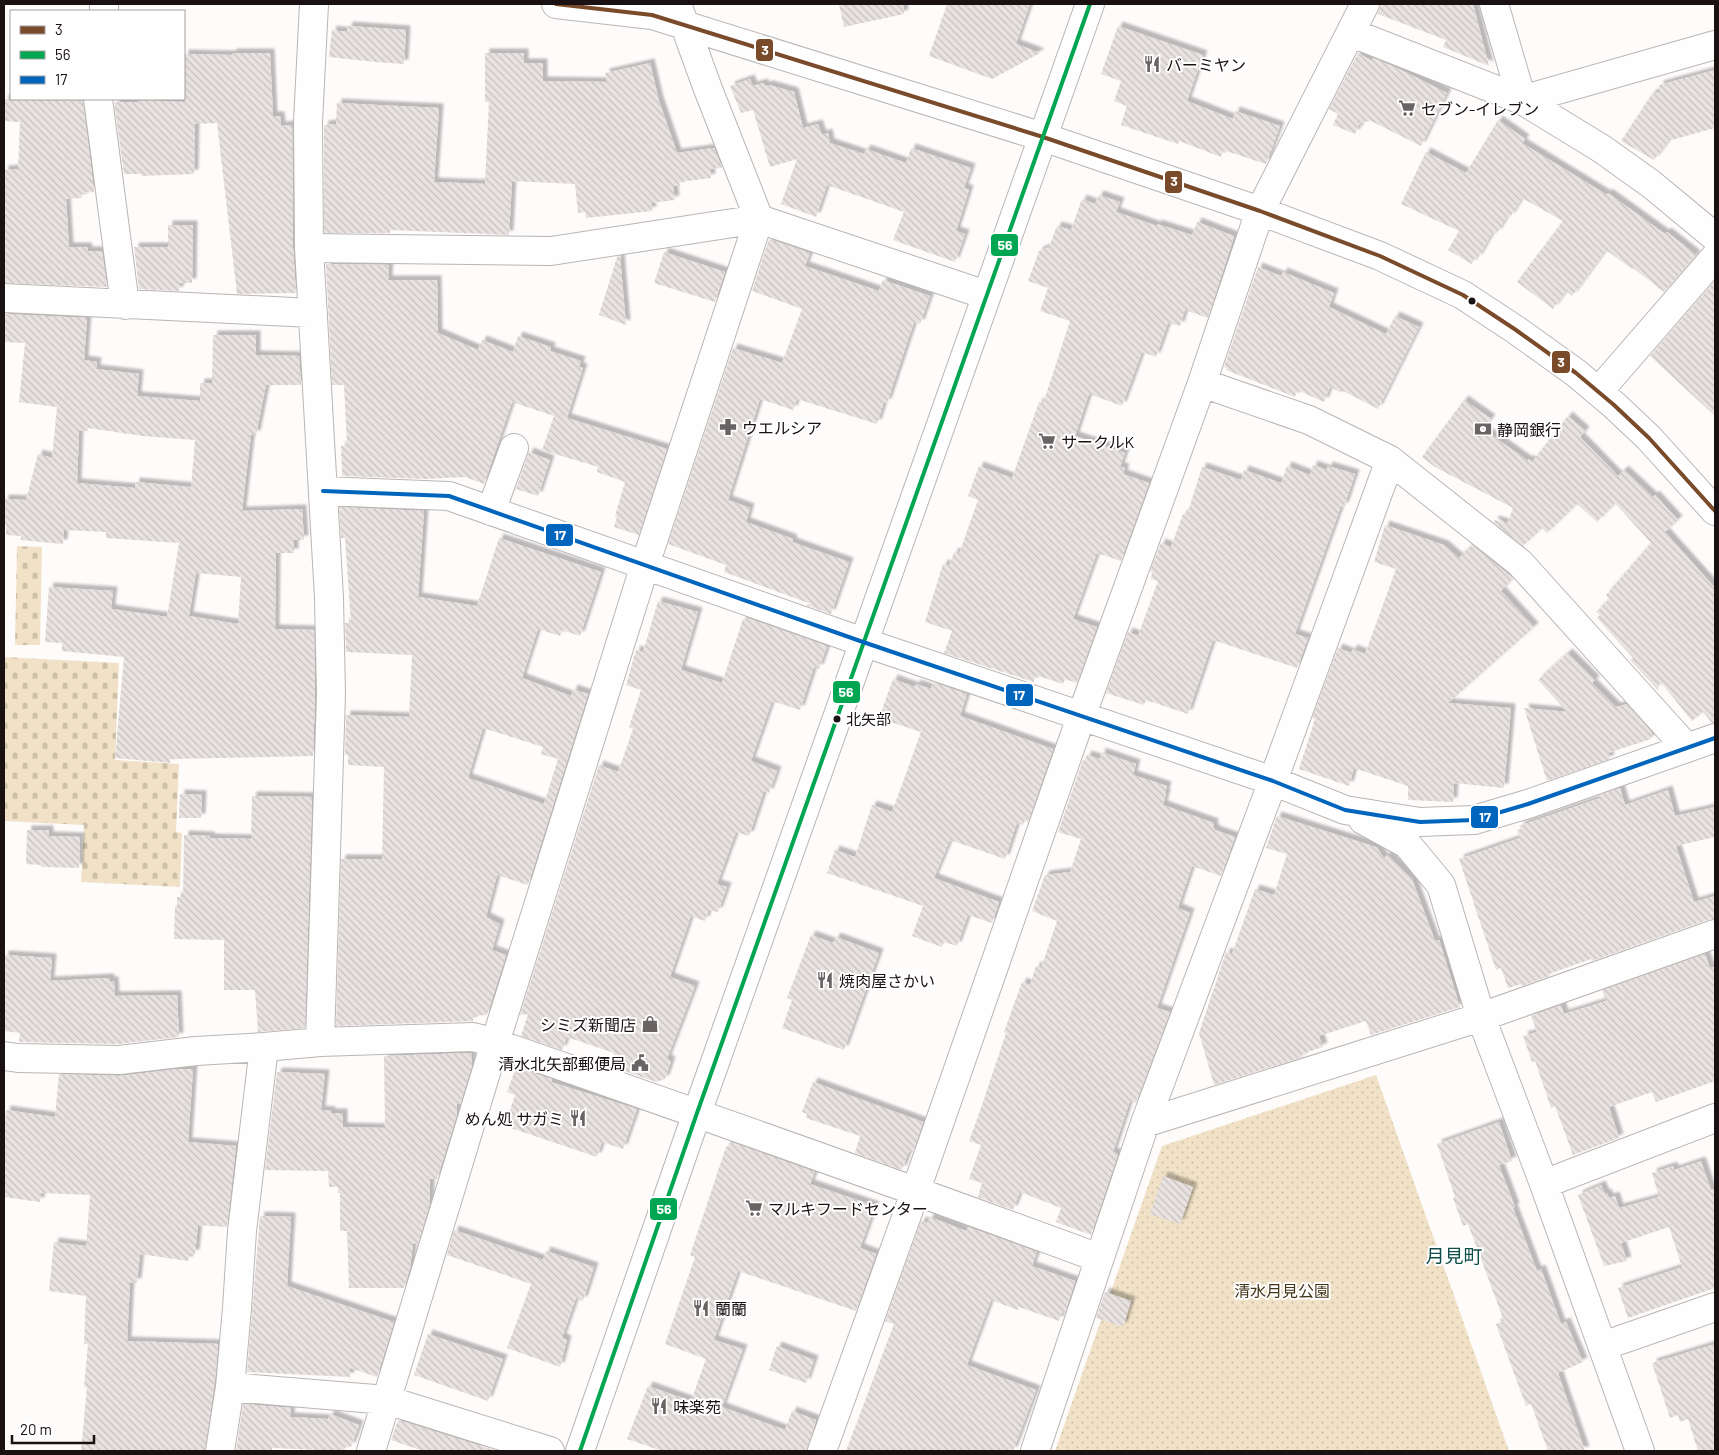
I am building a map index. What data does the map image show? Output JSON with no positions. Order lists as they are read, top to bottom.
{
  "districts": ["月見町"],
  "parks": ["清水月見公園"],
  "places": {
    "restaurant": [
      "バーミヤン",
      "焼肉屋さかい",
      "めん処 サガミ",
      "蘭蘭",
      "味楽苑"
    ],
    "supermarket": ["セブン-イレブン", "サークルK", "マルキフードセンター"],
    "pharmacy": ["ウエルシア"],
    "bank": ["静岡銀行"],
    "other": ["北矢部"],
    "shop": ["シミズ新聞店"],
    "public building": ["清水北矢部郵便局"]
  },
  "lines": ["transit line 3", "transit line 56", "transit line 17"],
  "legend": ["3", "56", "17"],
  "scale_bar": "20 m"
}
